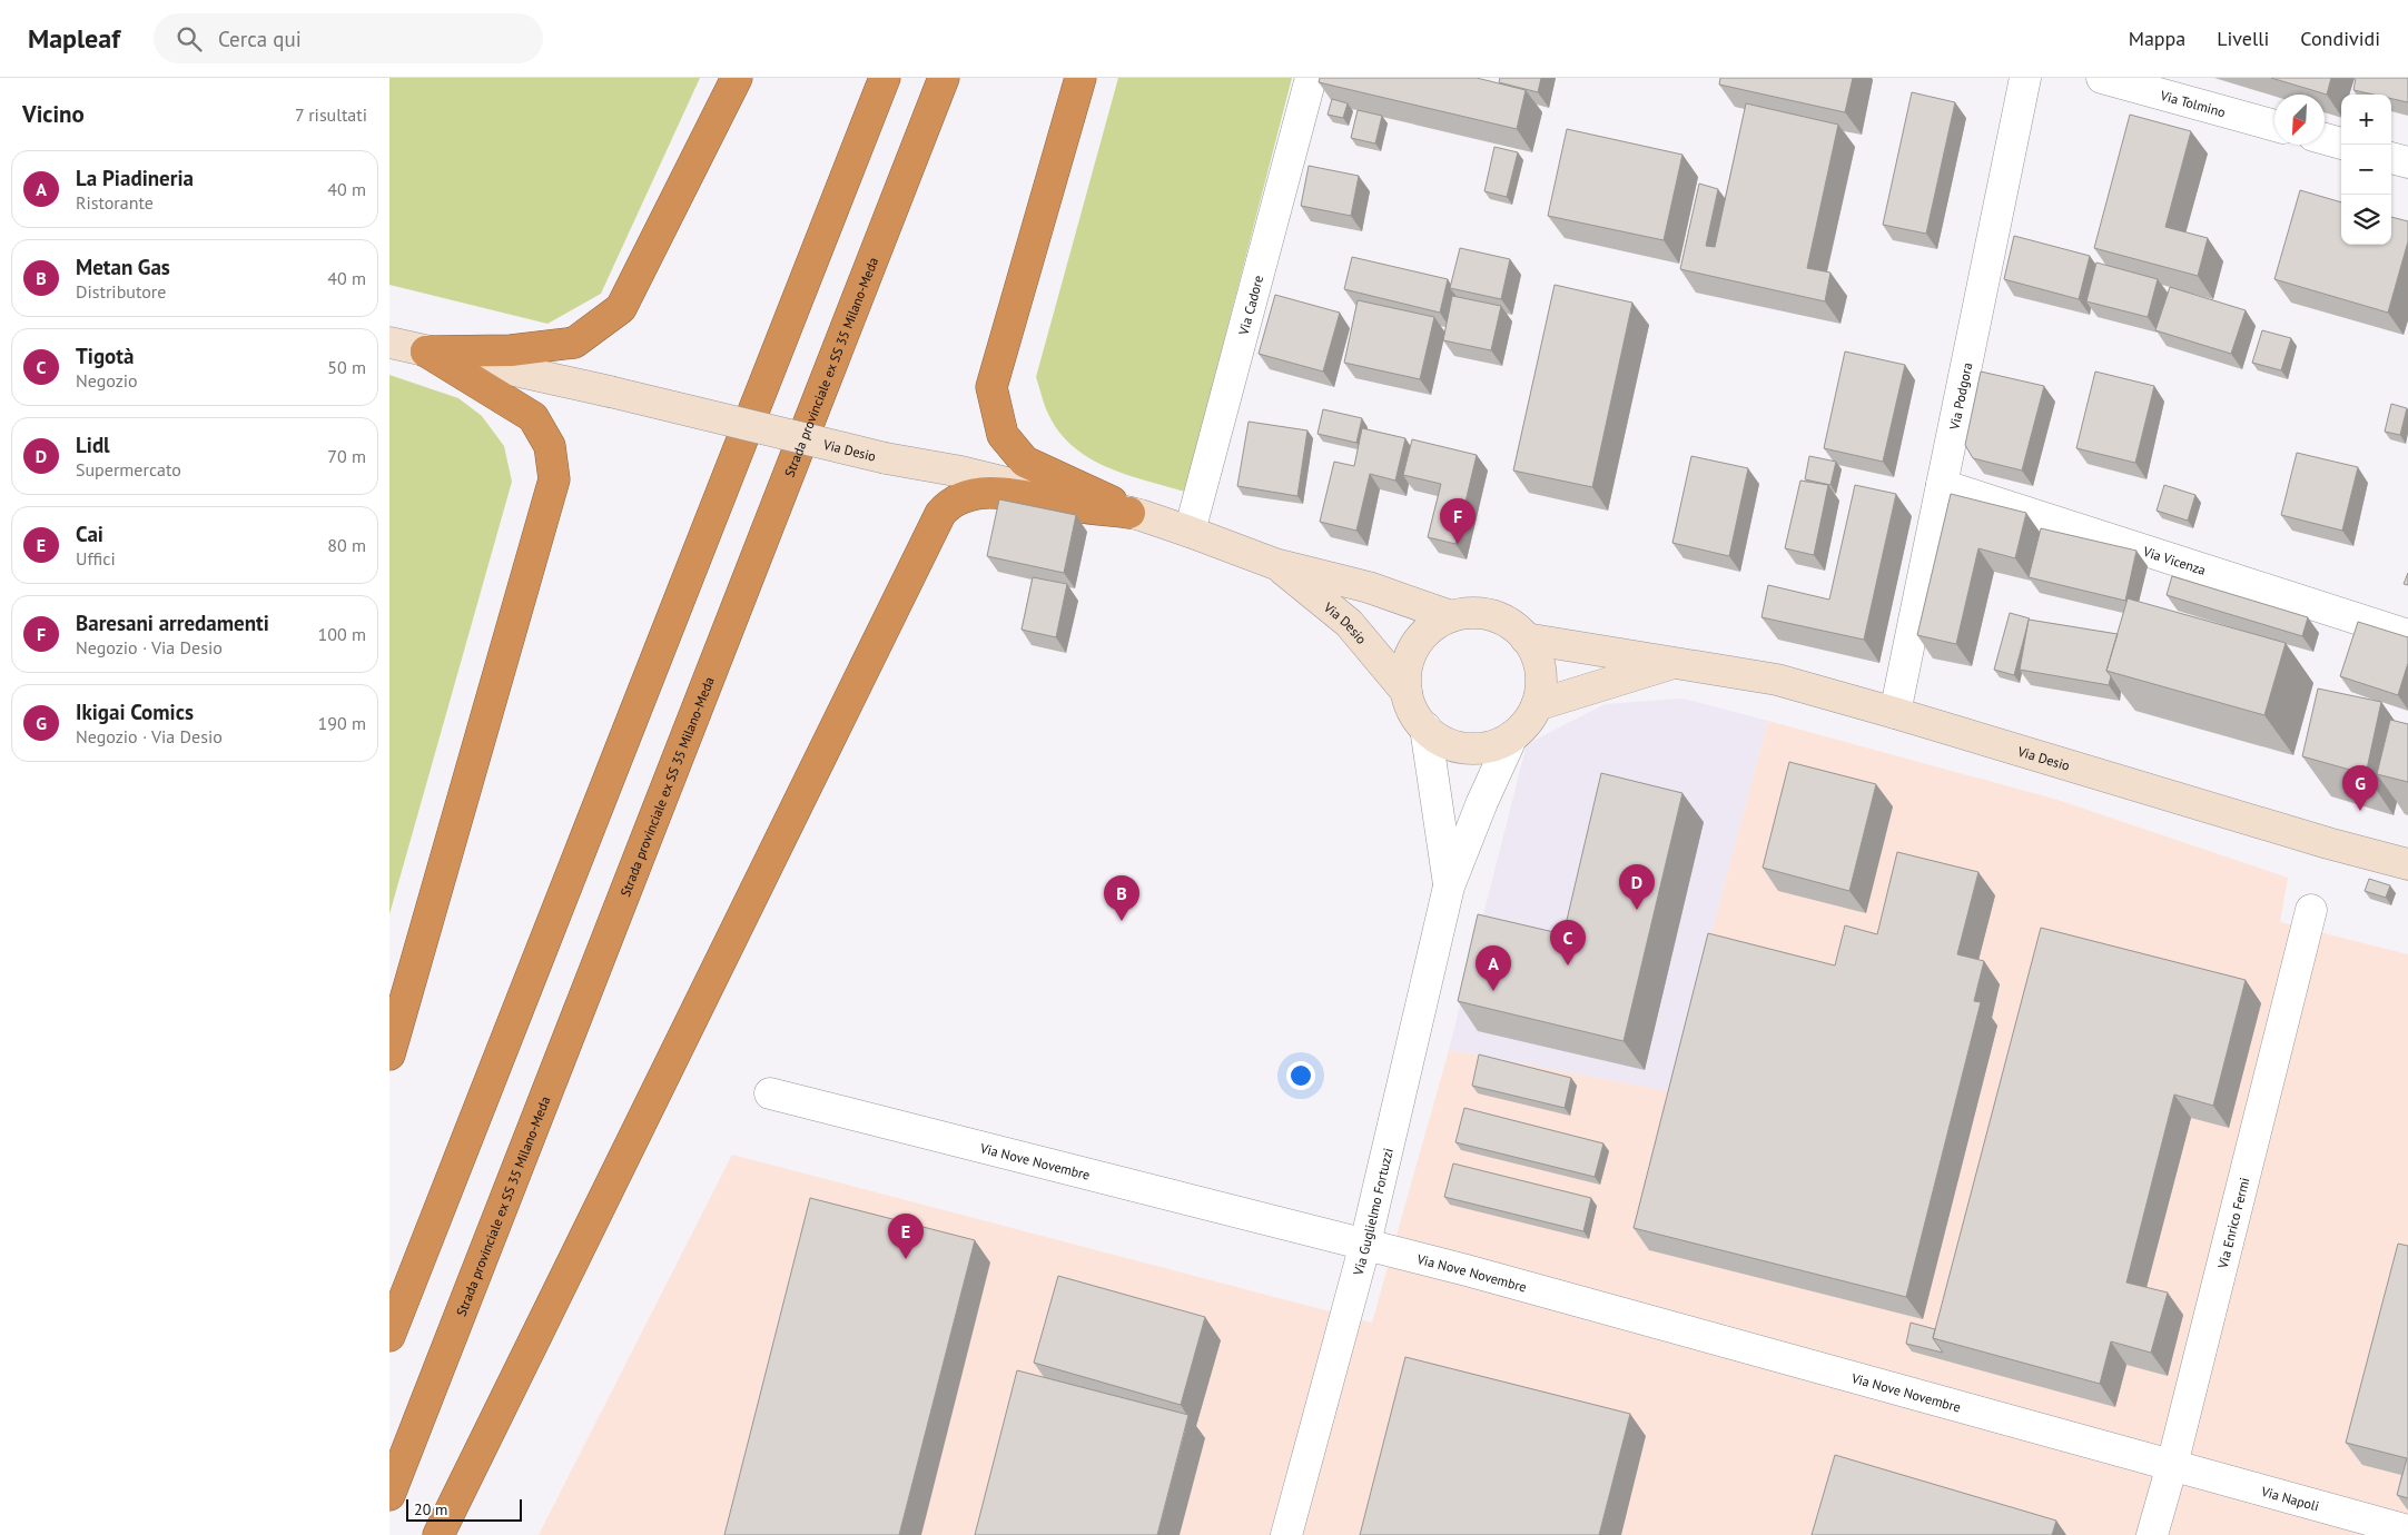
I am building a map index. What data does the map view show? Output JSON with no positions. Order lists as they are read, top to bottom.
{
  "streets": {
    "highway": ["Strada provinciale ex SS 35 Milano-Meda"],
    "street": [
      "Via Tolmino",
      "Via Cadore",
      "Via Podgora",
      "Via Desio",
      "Via Vicenza",
      "Via Nove Novembre",
      "Via Guglielmo Fortuzzi",
      "Via Enrico Fermi",
      "Via Napoli"
    ]
  },
  "crossings": [
    ["Via Cadore", "Via Desio"],
    ["Via Podgora", "Via Desio"],
    ["Via Podgora", "Via Vicenza"],
    ["Via Desio", "Via Guglielmo Fortuzzi"],
    ["Via Nove Novembre", "Via Guglielmo Fortuzzi"],
    ["Via Nove Novembre", "Via Enrico Fermi"],
    ["Via Nove Novembre", "Via Napoli"],
    ["Via Enrico Fermi", "Via Napoli"]
  ],
  "scale_bar": "20 m",
  "north": "bottom left",
  "page": {
    "header": "Mapleaf",
    "search": "Cerca qui",
    "nav": ["Mappa", "Livelli", "Condividi"],
    "heading": ["Vicino", "7 risultati"],
    "map_buttons": ["+", "−"],
    "list": [
      {
        "mark": "A",
        "name": "La Piadineria",
        "note": "Ristorante",
        "value": "40 m"
      },
      {
        "mark": "B",
        "name": "Metan Gas",
        "note": "Distributore",
        "value": "40 m"
      },
      {
        "mark": "C",
        "name": "Tigotà",
        "note": "Negozio",
        "value": "50 m"
      },
      {
        "mark": "D",
        "name": "Lidl",
        "note": "Supermercato",
        "value": "70 m"
      },
      {
        "mark": "E",
        "name": "Cai",
        "note": "Uffici",
        "value": "80 m"
      },
      {
        "mark": "F",
        "name": "Baresani arredamenti",
        "note": "Negozio · Via Desio",
        "value": "100 m"
      },
      {
        "mark": "G",
        "name": "Ikigai Comics",
        "note": "Negozio · Via Desio",
        "value": "190 m"
      }
    ],
    "pins": [
      "F",
      "G",
      "D",
      "B",
      "C",
      "A",
      "E"
    ],
    "scale": "20 m"
  }
}
